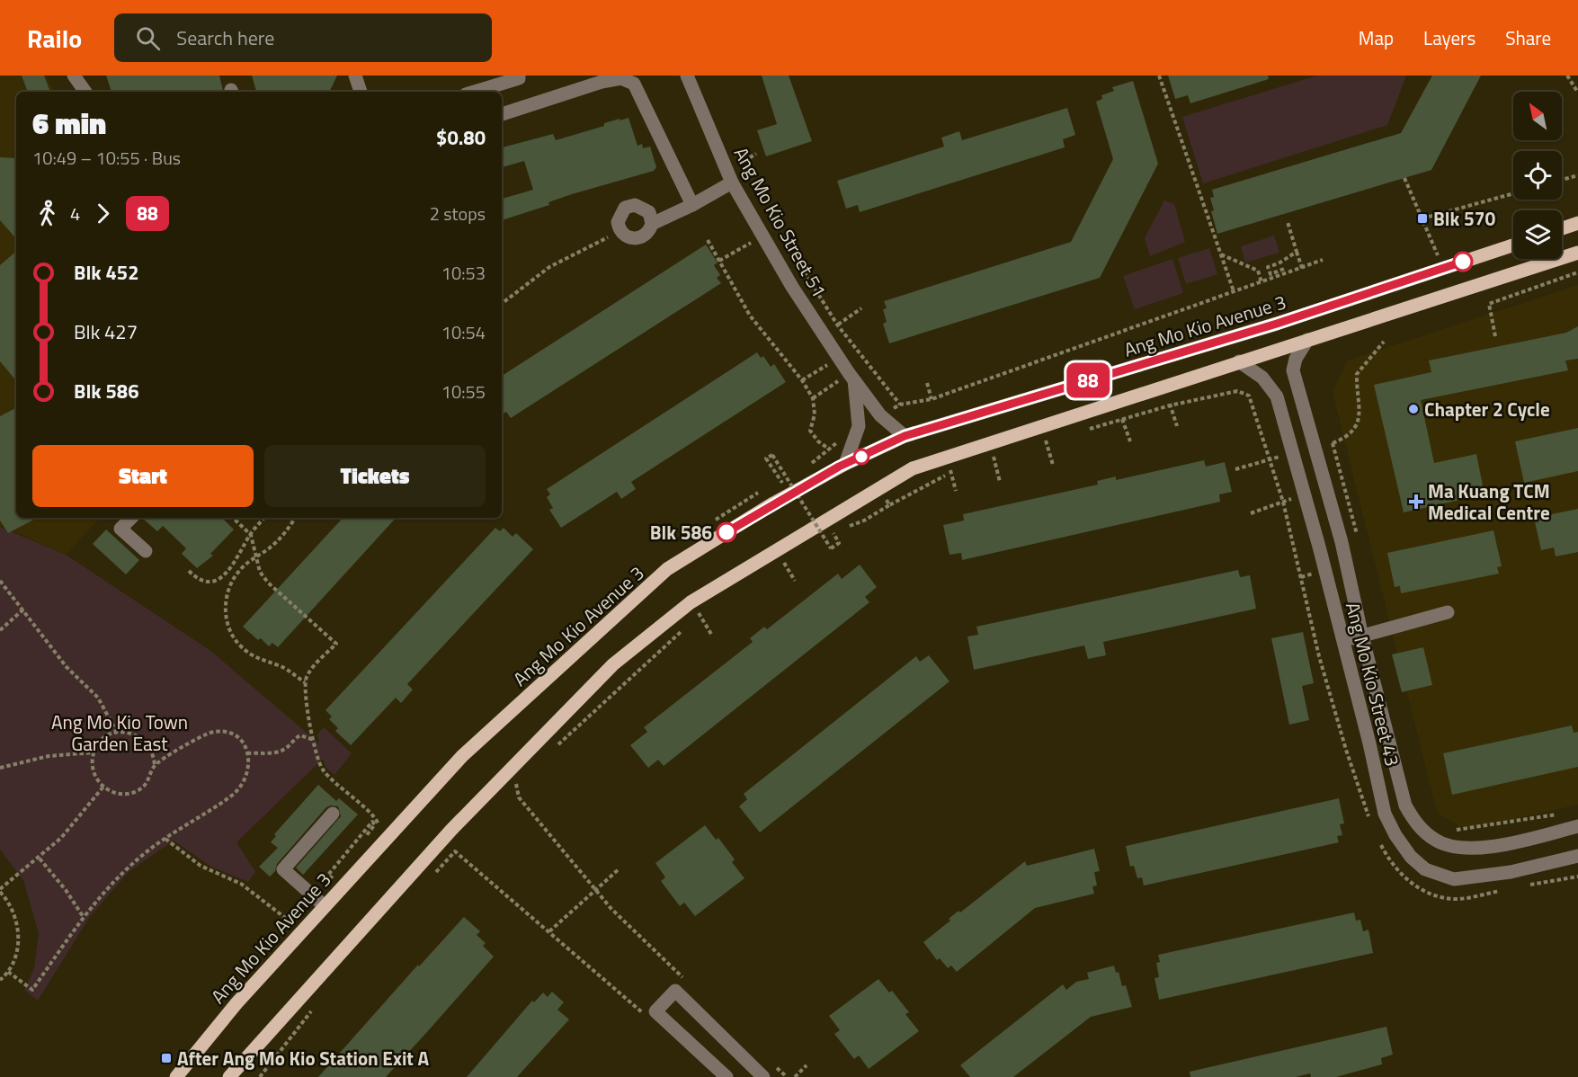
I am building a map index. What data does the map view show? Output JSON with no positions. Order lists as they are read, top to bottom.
{
  "streets": {
    "main road": ["Ang Mo Kio Avenue 3"],
    "street": ["Ang Mo Kio Street 51", "Ang Mo Kio Street 43"]
  },
  "crossings": [
    ["Ang Mo Kio Street 51", "Ang Mo Kio Avenue 3"]
  ],
  "parks": ["Ang Mo Kio Town Garden East"],
  "places": {
    "transit": ["Blk 570", "After Ang Mo Kio Station Exit A"],
    "other": ["Chapter 2 Cycle", "Blk 586"],
    "health": ["Ma Kuang TCM Medical Centre"]
  },
  "lines": ["bus line 88"],
  "north": "top left",
  "page": {
    "header": "Railo",
    "search": "Search here",
    "nav": ["Map", "Layers", "Share"],
    "on_map": "88",
    "heading": ["6 min", "10:49 – 10:55 · Bus", "$0.80"],
    "legs": ["4", "88", "2 stops"],
    "list": [
      {
        "name": "Blk 452",
        "value": "10:53"
      },
      {
        "name": "Blk 427",
        "value": "10:54"
      },
      {
        "name": "Blk 586",
        "value": "10:55"
      }
    ],
    "buttons": ["Start", "Tickets"]
  }
}
